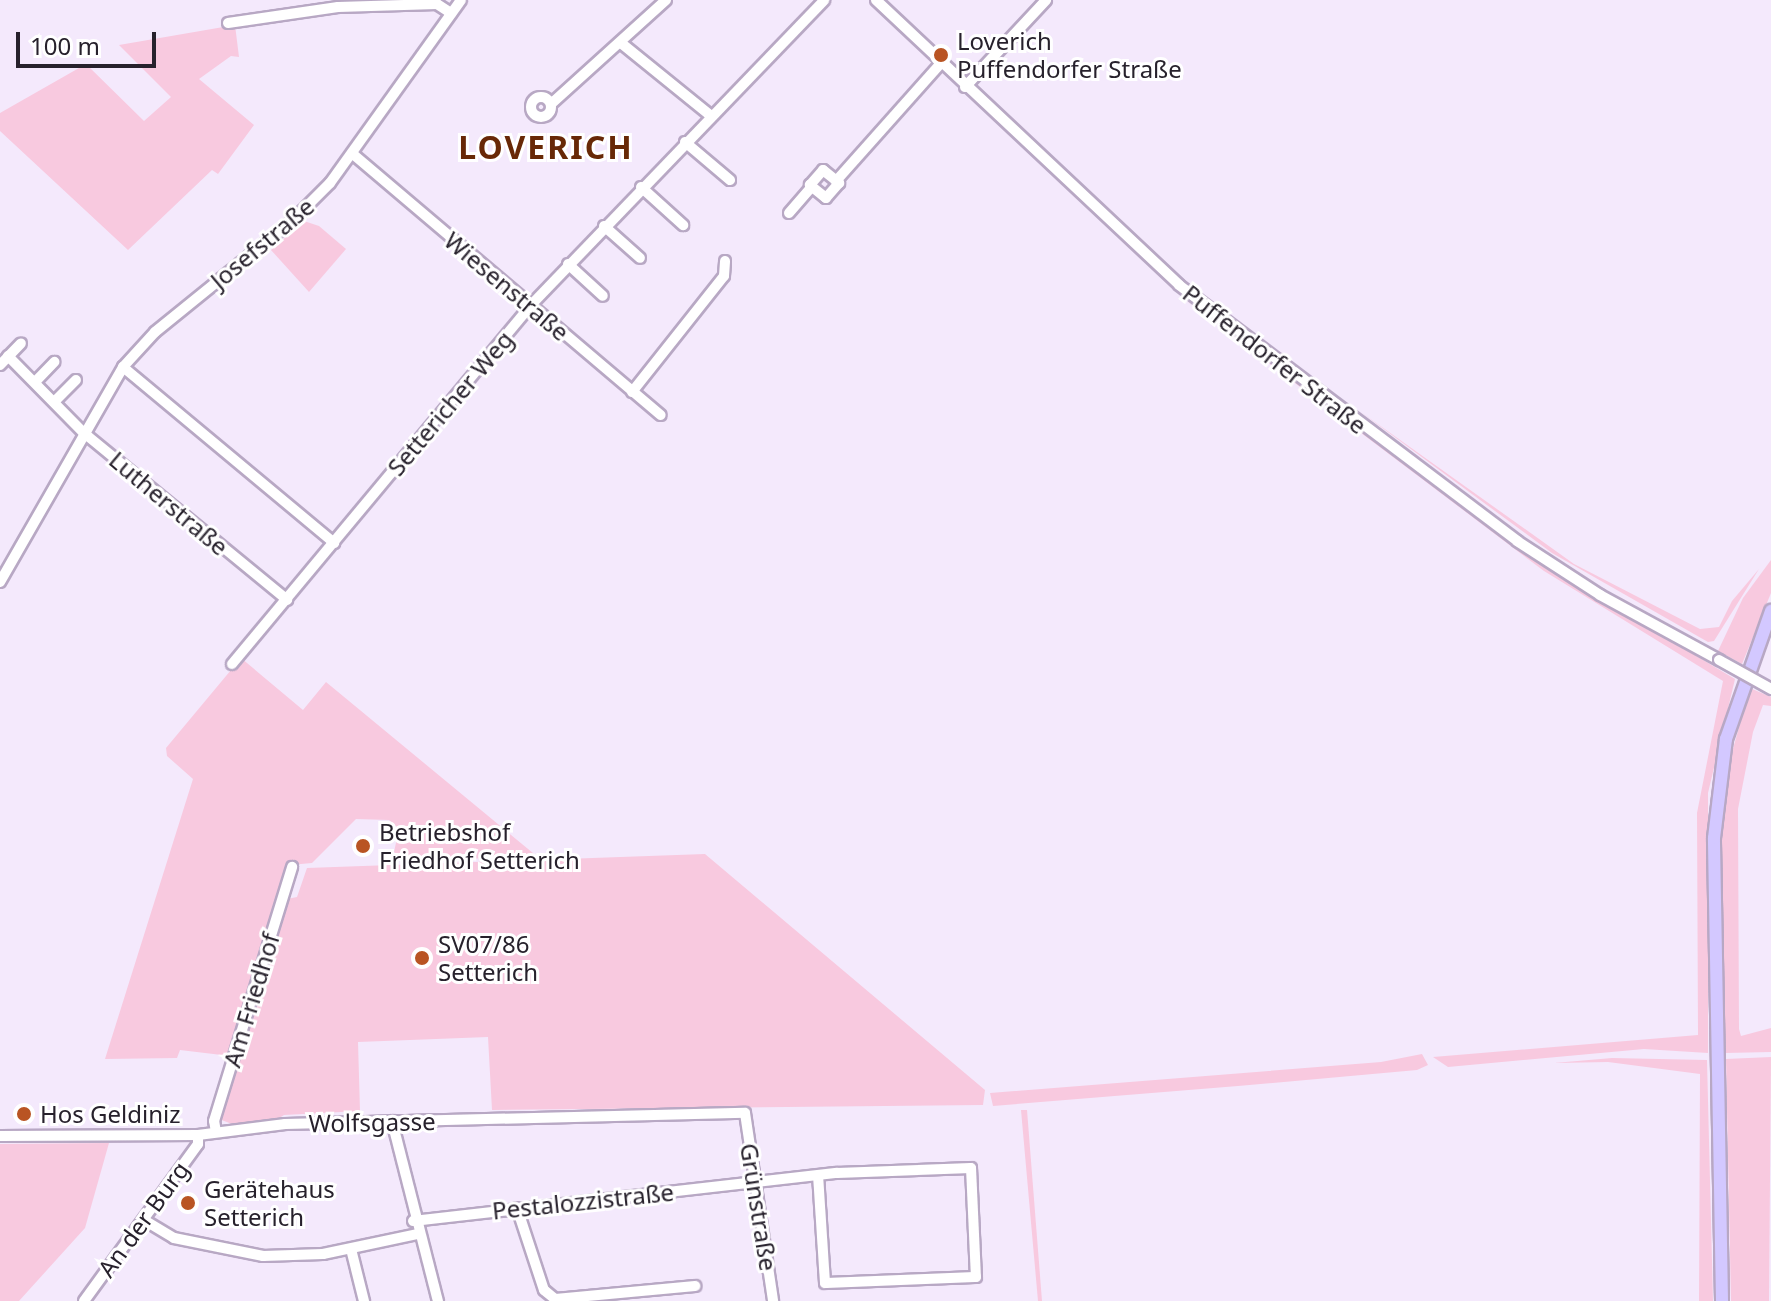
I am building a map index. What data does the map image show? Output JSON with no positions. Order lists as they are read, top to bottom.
{
  "streets": {
    "street": [
      "Josefstraße",
      "Wiesenstraße",
      "Puffendorfer Straße",
      "Settericher Weg",
      "Lutherstraße",
      "Am Friedhof",
      "Wolfsgasse",
      "Pestalozzistraße",
      "Grünstraße",
      "An der Burg"
    ]
  },
  "crossings": [
    ["Josefstraße", "Wiesenstraße"],
    ["Josefstraße", "Lutherstraße"],
    ["Wiesenstraße", "Settericher Weg"],
    ["Settericher Weg", "Lutherstraße"],
    ["Am Friedhof", "Wolfsgasse"],
    ["Wolfsgasse", "Grünstraße"],
    ["Wolfsgasse", "An der Burg"],
    ["Pestalozzistraße", "Grünstraße"]
  ],
  "districts": ["LOVERICH"],
  "places": [
    "Loverich Puffendorfer Straße",
    "Betriebshof Friedhof Setterich",
    "SV07/86 Setterich",
    "Hos Geldiniz",
    "Gerätehaus Setterich"
  ],
  "scale_bar": "100 m"
}
